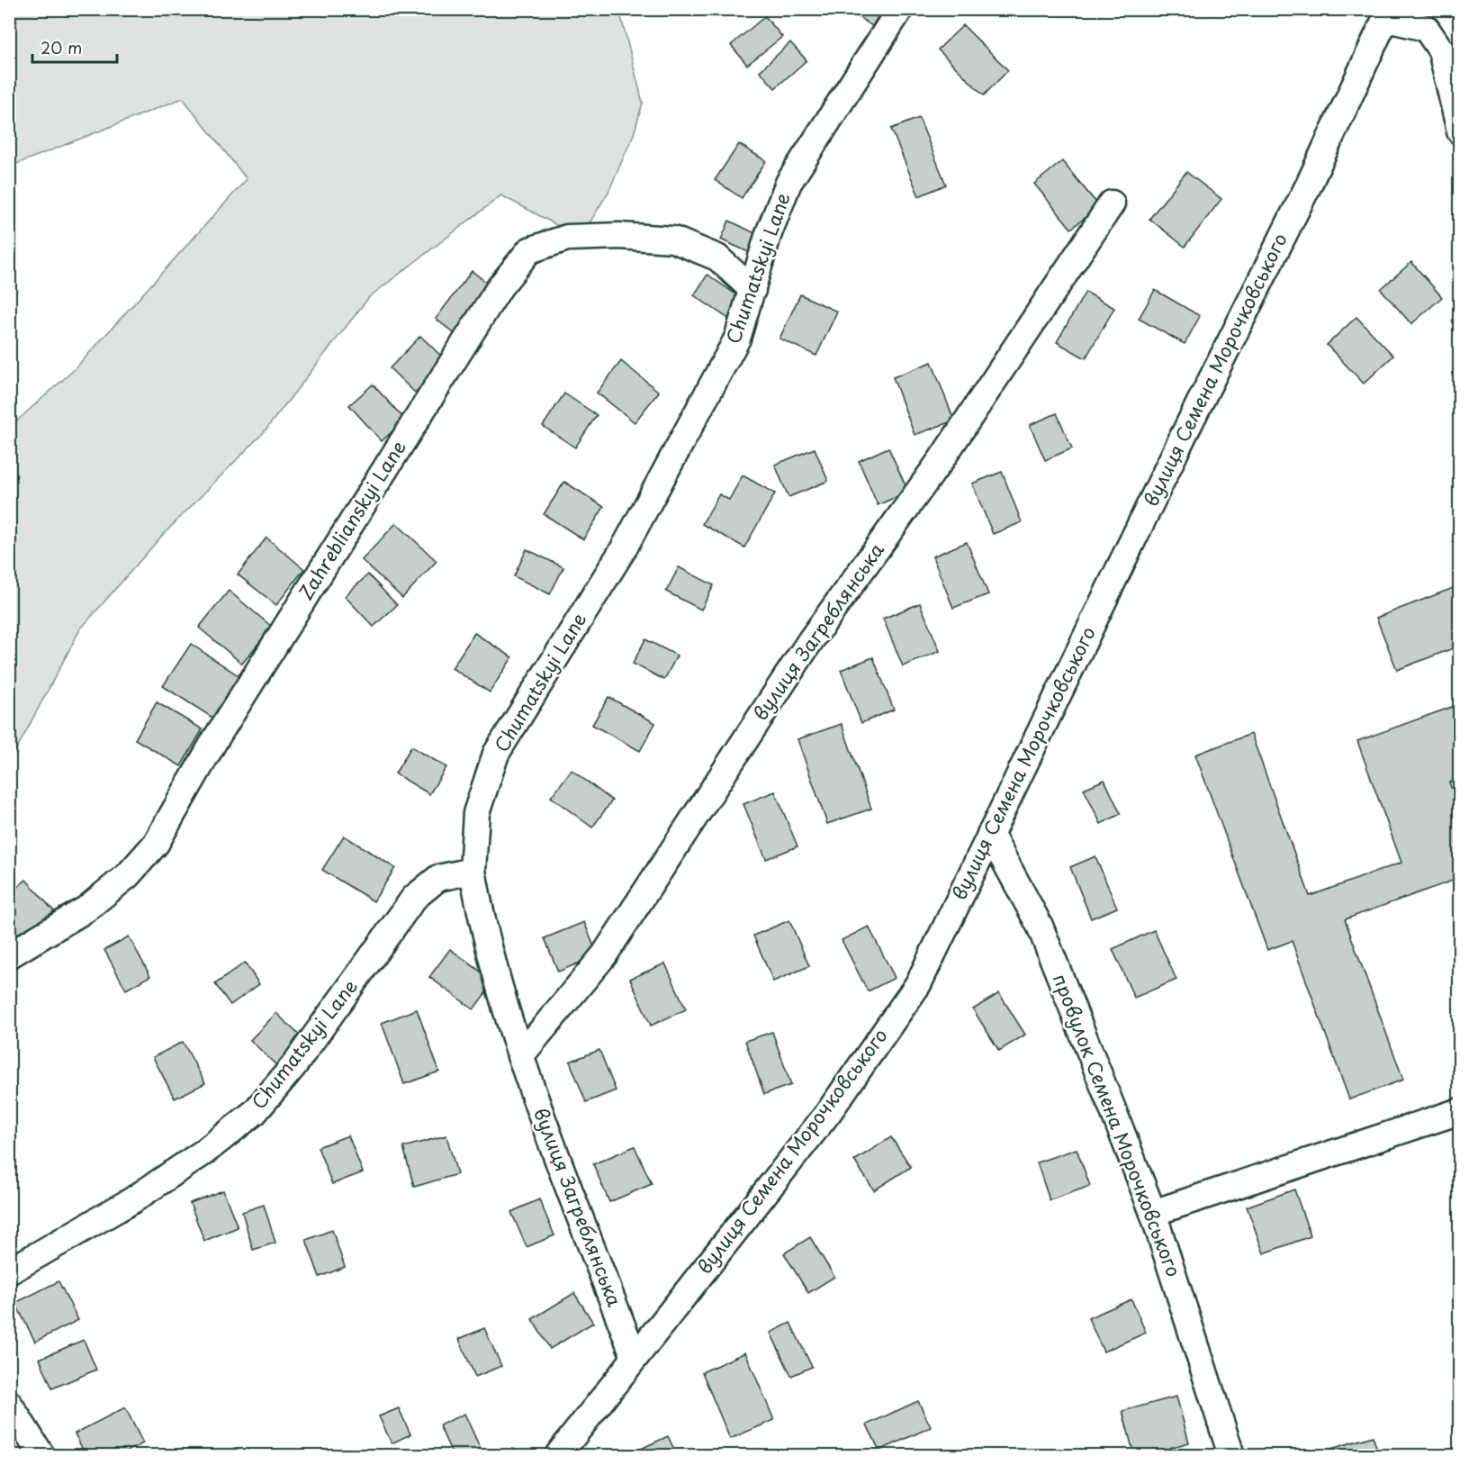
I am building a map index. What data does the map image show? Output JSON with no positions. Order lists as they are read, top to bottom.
{
  "streets": {
    "street": [
      "Chumatskyi Lane",
      "вулиця Семена Морочковського",
      "Zahreblianskyi Lane",
      "вулиця Загреблянська",
      "провулок Семена Морочковського"
    ]
  },
  "crossings": [
    ["Chumatskyi Lane", "Zahreblianskyi Lane"],
    ["Chumatskyi Lane", "вулиця Загреблянська"],
    ["вулиця Семена Морочковського", "вулиця Загреблянська"],
    ["вулиця Семена Морочковського", "провулок Семена Морочковського"]
  ],
  "scale_bar": "20 m"
}
